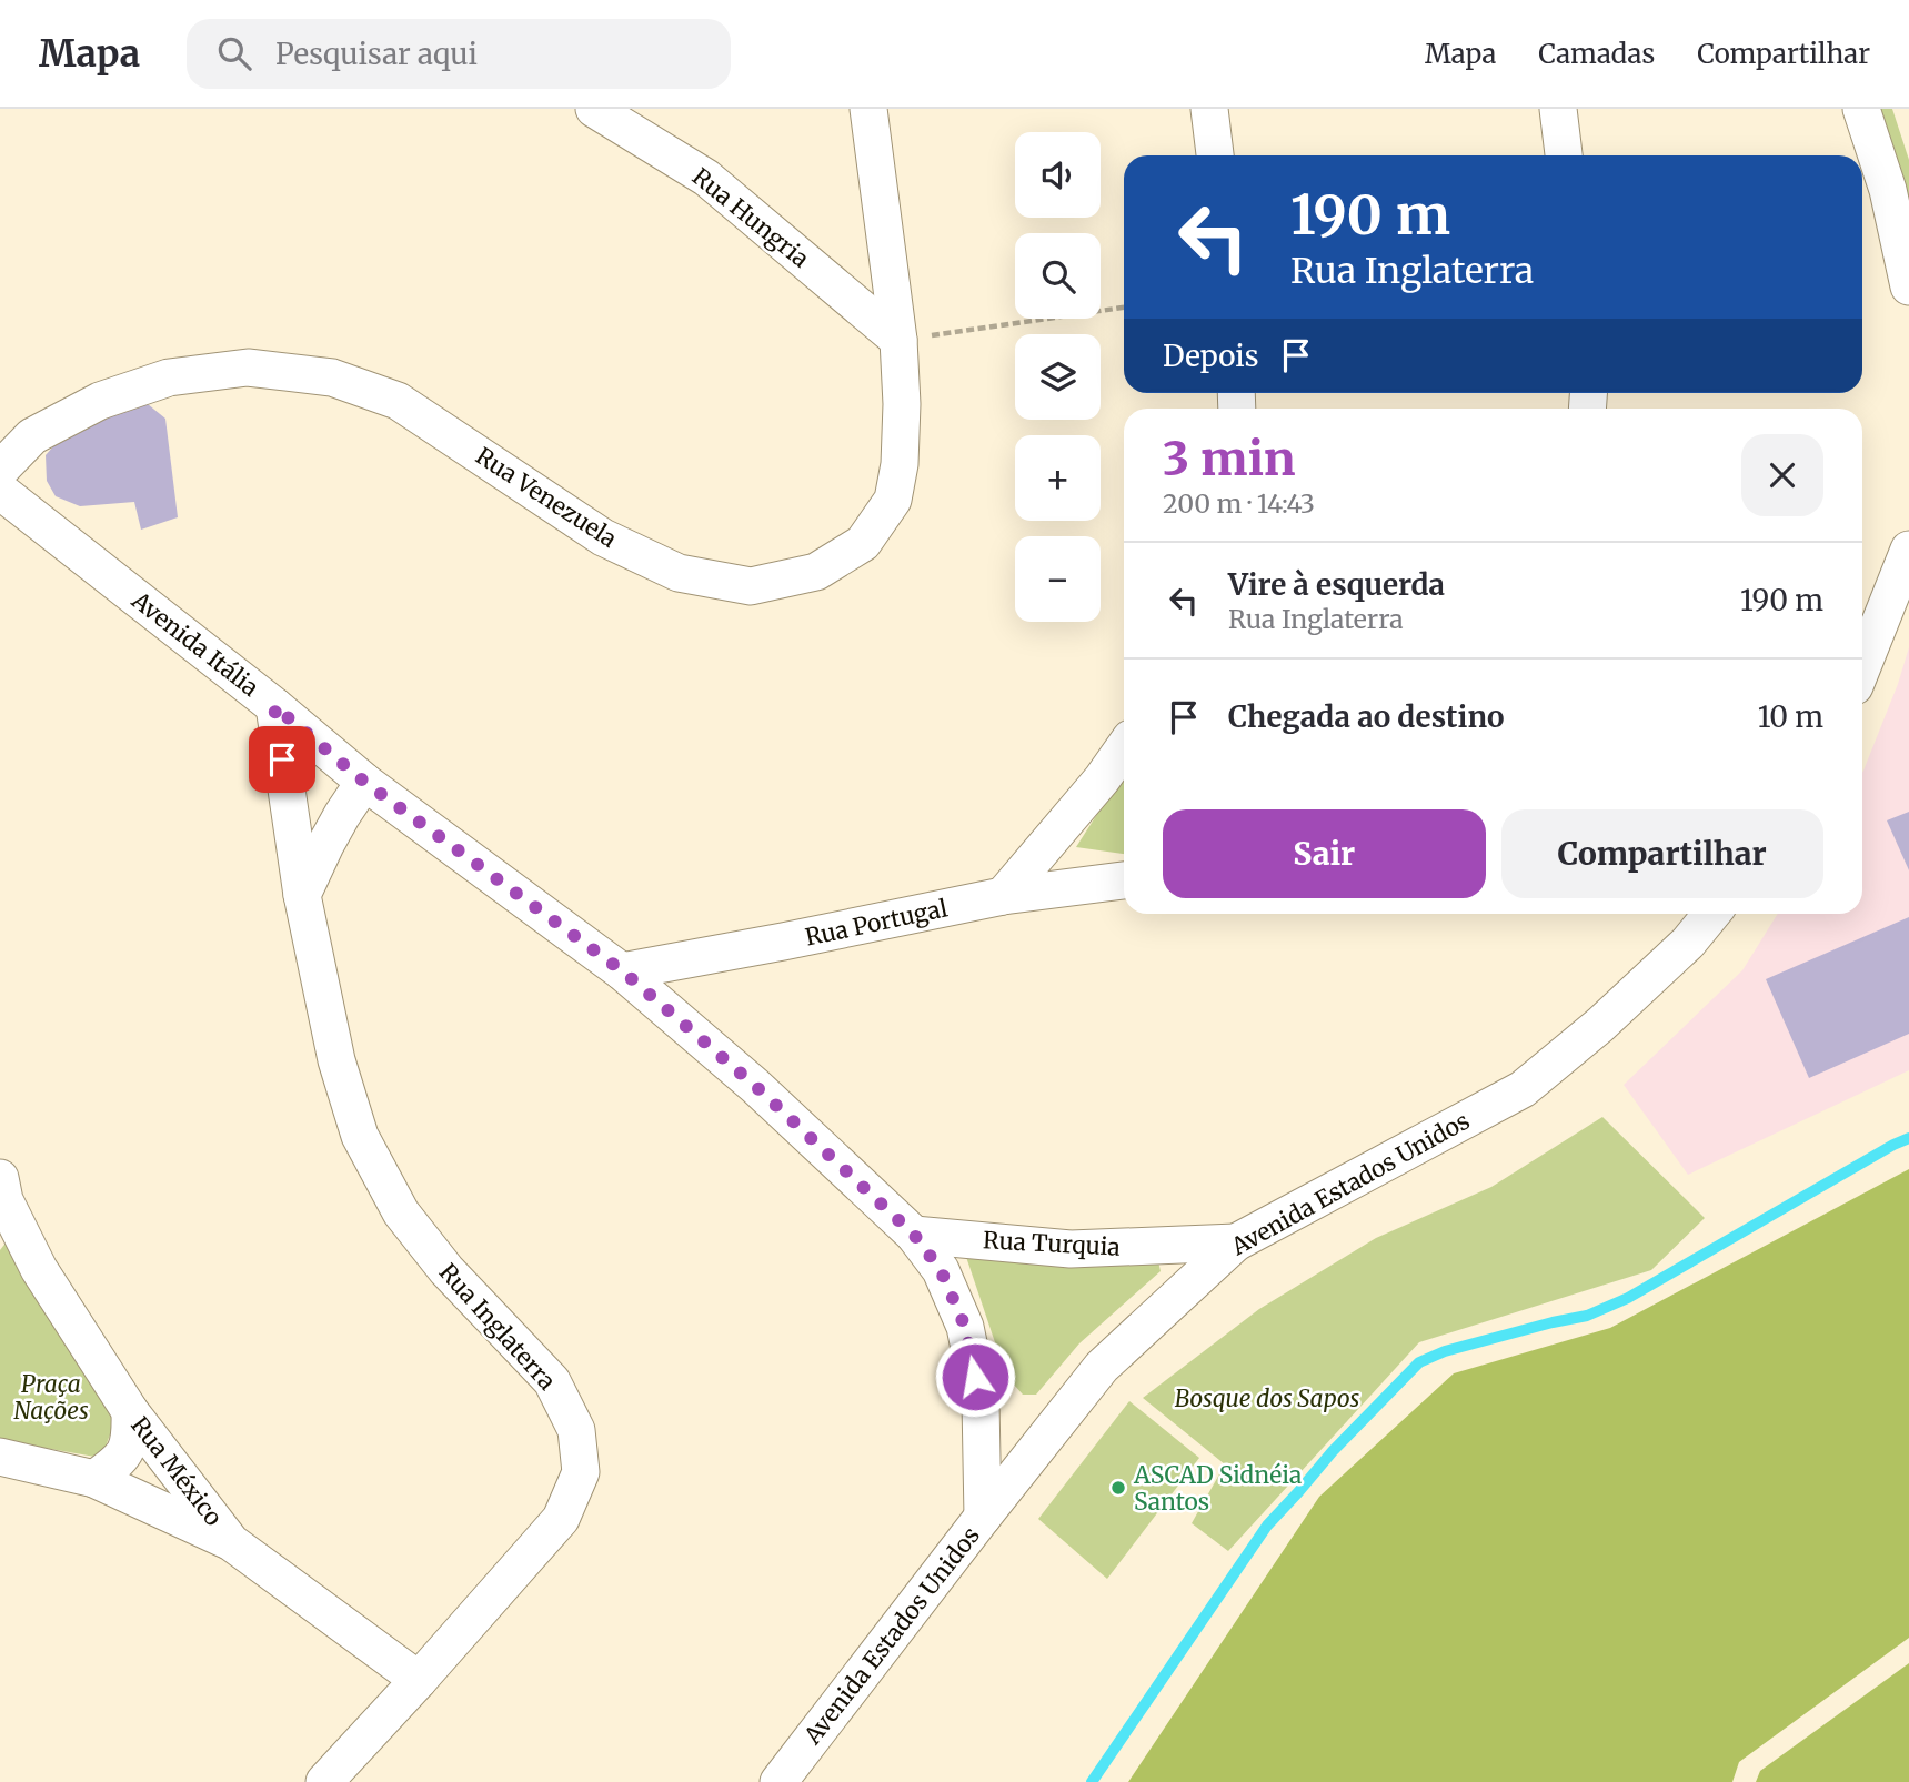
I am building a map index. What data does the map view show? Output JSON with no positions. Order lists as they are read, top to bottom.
{
  "streets": {
    "street": [
      "Rua Hungria",
      "Rua Venezuela",
      "Avenida Itália",
      "Rua Portugal",
      "Avenida Estados Unidos",
      "Rua Turquia",
      "Rua Inglaterra",
      "Rua México"
    ]
  },
  "crossings": [
    ["Rua Hungria", "Rua Venezuela"],
    ["Avenida Itália", "Rua Portugal"],
    ["Avenida Itália", "Avenida Estados Unidos"],
    ["Avenida Itália", "Rua Turquia"],
    ["Avenida Itália", "Rua Inglaterra"],
    ["Avenida Estados Unidos", "Rua Turquia"],
    ["Rua Inglaterra", "Rua México"]
  ],
  "parks": ["Praça Nações", "Bosque dos Sapos"],
  "places": ["ASCAD Sidnéia Santos"],
  "page": {
    "header": "Mapa",
    "search": "Pesquisar aqui",
    "nav": ["Mapa", "Camadas", "Compartilhar"],
    "map_buttons": ["+", "−"],
    "turn": ["190 m", "Rua Inglaterra"],
    "then": "Depois",
    "heading": ["3 min", "200 m · 14:43"],
    "list": [
      {
        "name": "Vire à esquerda",
        "note": "Rua Inglaterra",
        "value": "190 m"
      },
      {
        "name": "Chegada ao destino",
        "value": "10 m"
      }
    ],
    "buttons": ["Sair", "Compartilhar"]
  }
}
